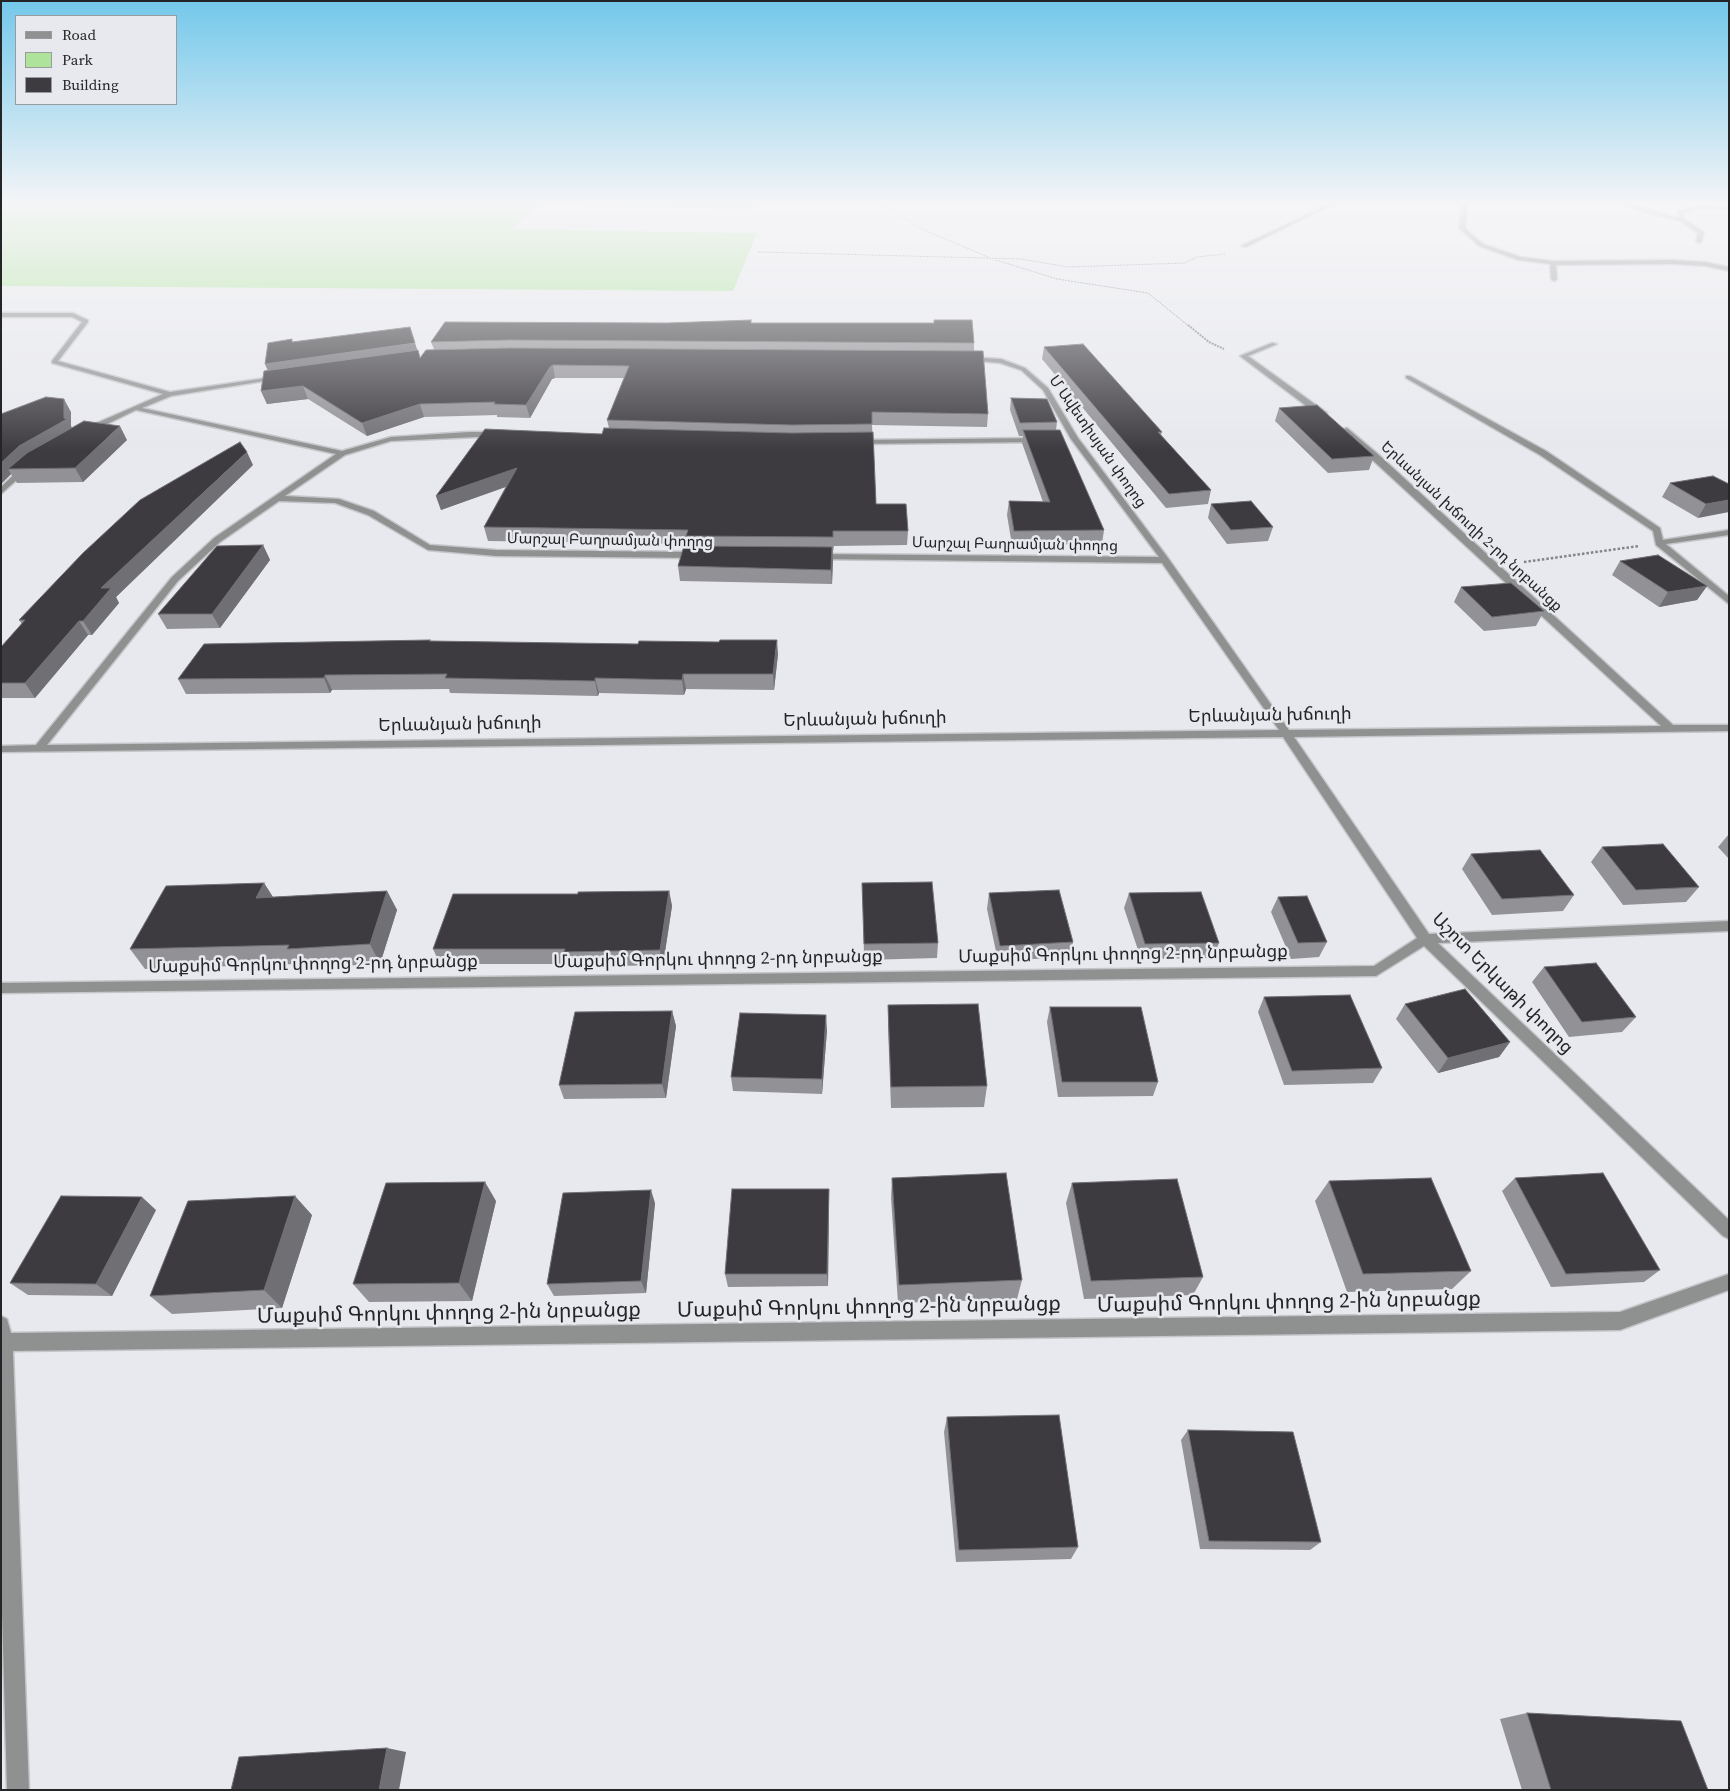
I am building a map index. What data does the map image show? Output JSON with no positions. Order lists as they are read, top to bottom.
{
  "streets": {
    "street": [
      "Մ Ավետիսյան փողոց",
      "Երևանյան խճուղի 2-րդ նրբանցք",
      "Մարշալ Բաղրամյան փողոց",
      "Երևանյան խճուղի",
      "Մաքսիմ Գորկու փողոց 2-րդ նրբանցք",
      "Աշոտ Երկաթի փողոց",
      "Մաքսիմ Գորկու փողոց 2-ին նրբանցք"
    ]
  },
  "crossings": [
    ["Մ Ավետիսյան փողոց", "Մարշալ Բաղրամյան փողոց"],
    ["Մ Ավետիսյան փողոց", "Երևանյան խճուղի"],
    ["Մ Ավետիսյան փողոց", "Աշոտ Երկաթի փողոց"],
    ["Երևանյան խճուղի 2-րդ նրբանցք", "Երևանյան խճուղի"],
    ["Երևանյան խճուղի", "Աշոտ Երկաթի փողոց"],
    ["Մաքսիմ Գորկու փողոց 2-րդ նրբանցք", "Աշոտ Երկաթի փողոց"]
  ],
  "legend": ["Road", "Park", "Building"]
}
